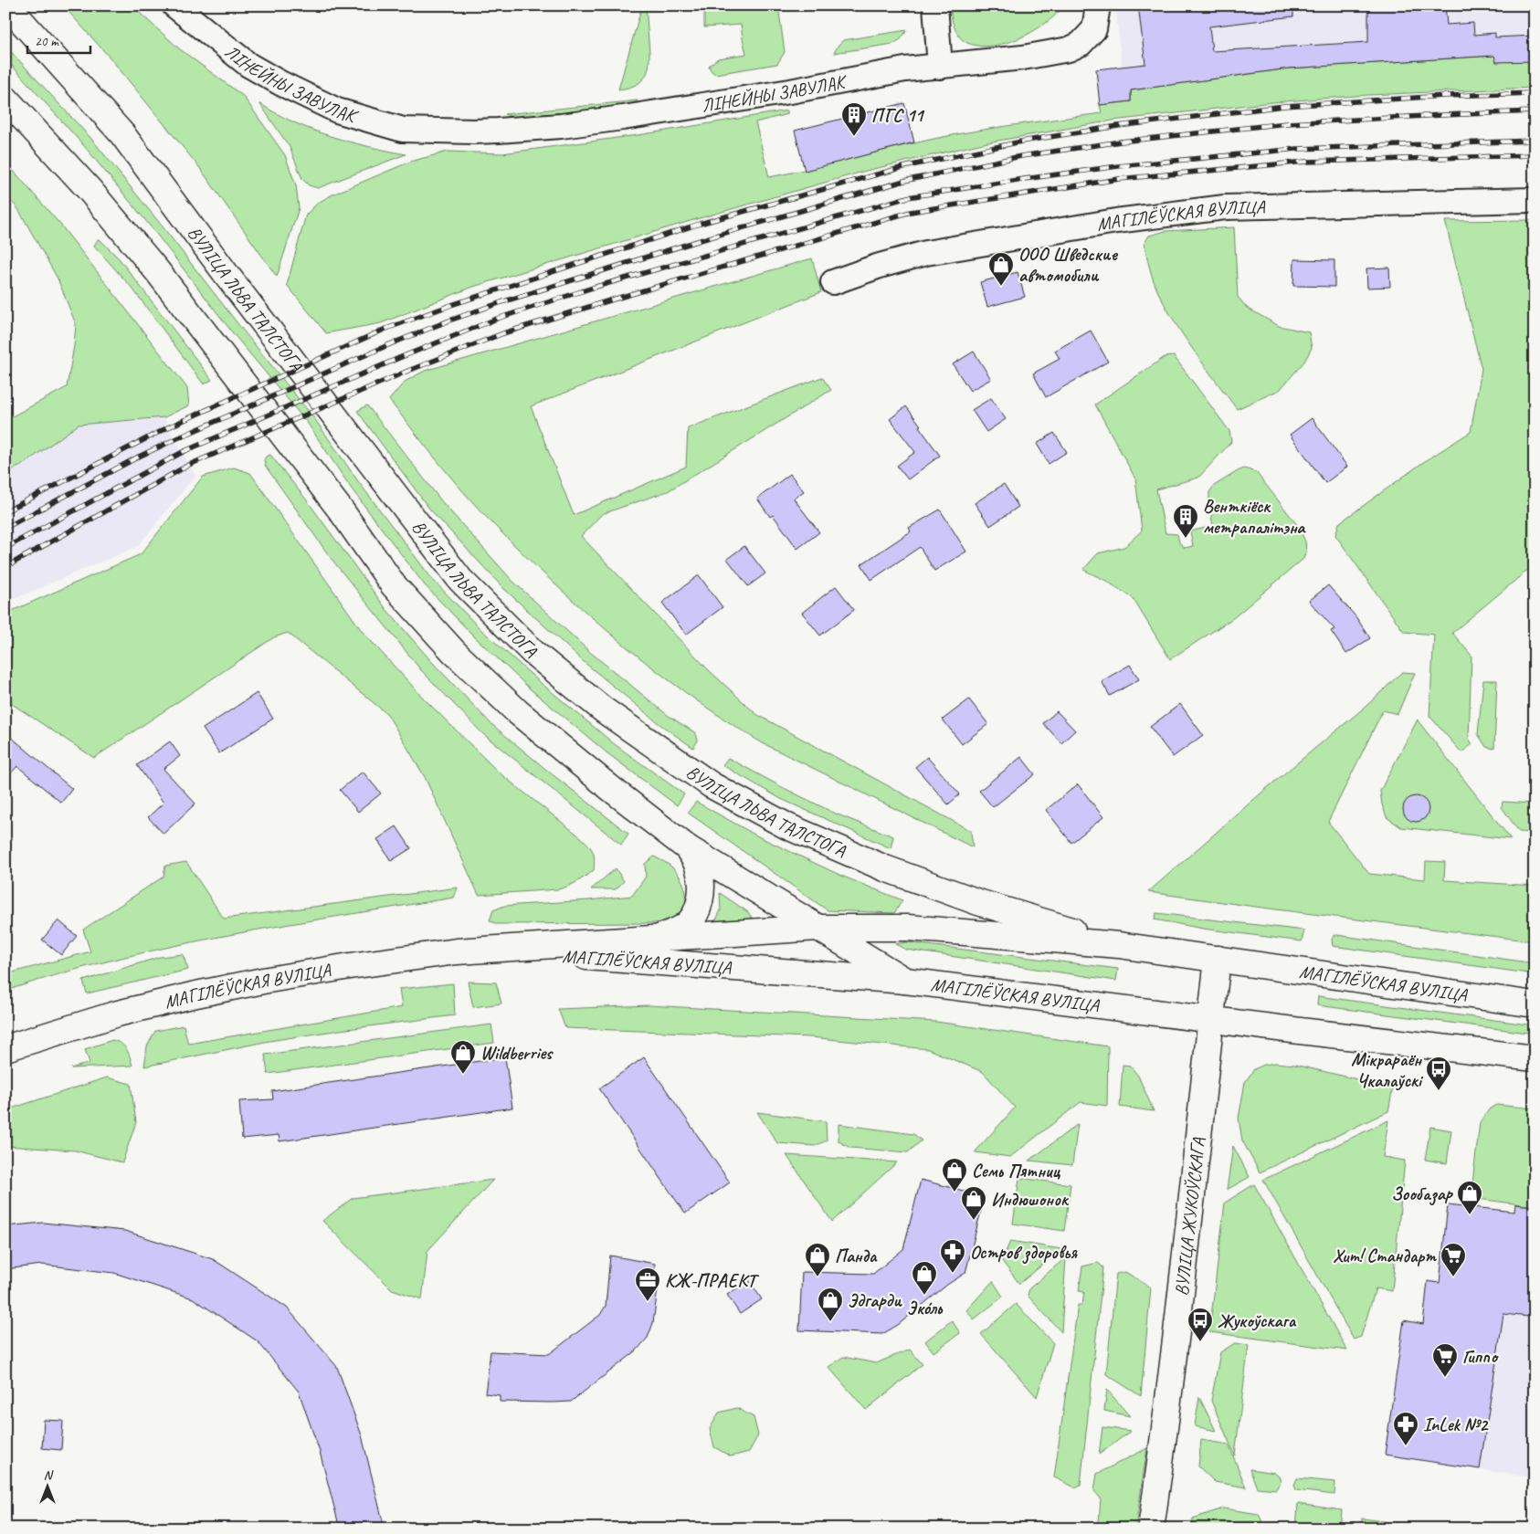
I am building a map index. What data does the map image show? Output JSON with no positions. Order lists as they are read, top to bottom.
{
  "streets": {
    "main road": ["МАГІЛЁЎСКАЯ ВУЛІЦА", "ВУЛІЦА ЛЬВА ТАЛСТОГА", "ВУЛІЦА ЖУКОЎСКАГА"],
    "street": ["ЛІНЕЙНЫ ЗАВУЛАК"]
  },
  "crossings": [
    ["МАГІЛЁЎСКАЯ ВУЛІЦА", "ВУЛІЦА ЛЬВА ТАЛСТОГА"],
    ["МАГІЛЁЎСКАЯ ВУЛІЦА", "ВУЛІЦА ЖУКОЎСКАГА"]
  ],
  "places": {
    "building": ["ПГС 11", "Венткіёск метрапалітэна"],
    "shop": [
      "ООО Шведские автомобили",
      "Wildberries",
      "Семь Пятниц",
      "Зообазар",
      "Индюшонок",
      "Панда",
      "Эко́ль",
      "Эдгарди"
    ],
    "bus stop": ["Мікрараён Чкалаўскі", "Жукоўскага"],
    "pharmacy": ["Остров здоровья", "InLek №2"],
    "supermarket": ["Хит! Стандарт", "Гиппо"],
    "office": ["КЖ-ПРАЕКТ"]
  },
  "scale_bar": "20 m",
  "north": "top"
}
